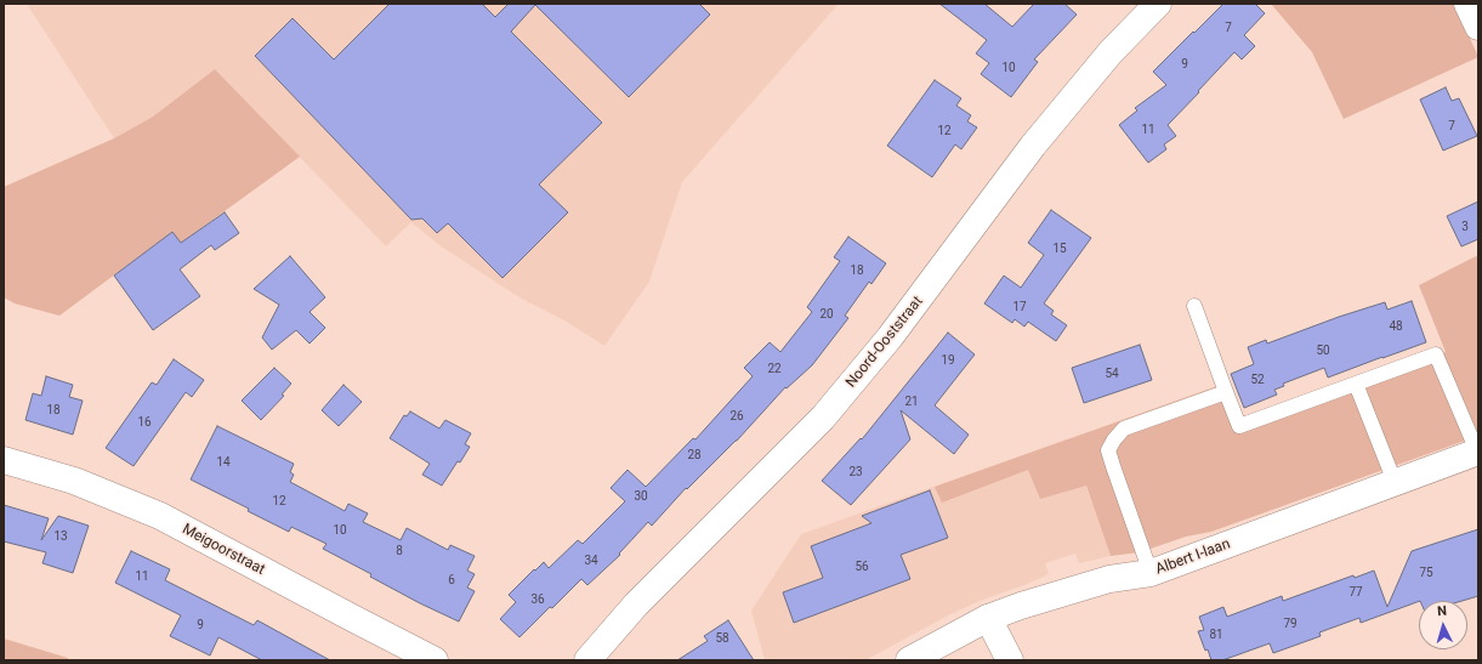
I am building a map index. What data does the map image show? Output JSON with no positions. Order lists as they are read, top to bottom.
{
  "streets": {
    "street": ["Noord-Ooststraat", "Meigoorstraat", "Albert I-laan"]
  },
  "house_numbers": [
    "7",
    "9",
    "10",
    "7",
    "11",
    "12",
    "3",
    "15",
    "18",
    "17",
    "20",
    "48",
    "50",
    "19",
    "22",
    "54",
    "52",
    "21",
    "18",
    "26",
    "16",
    "28",
    "14",
    "23",
    "30",
    "12",
    "10",
    "13",
    "8",
    "34",
    "56",
    "75",
    "11",
    "6",
    "77",
    "36",
    "79",
    "9",
    "81",
    "58"
  ],
  "north": "top"
}
